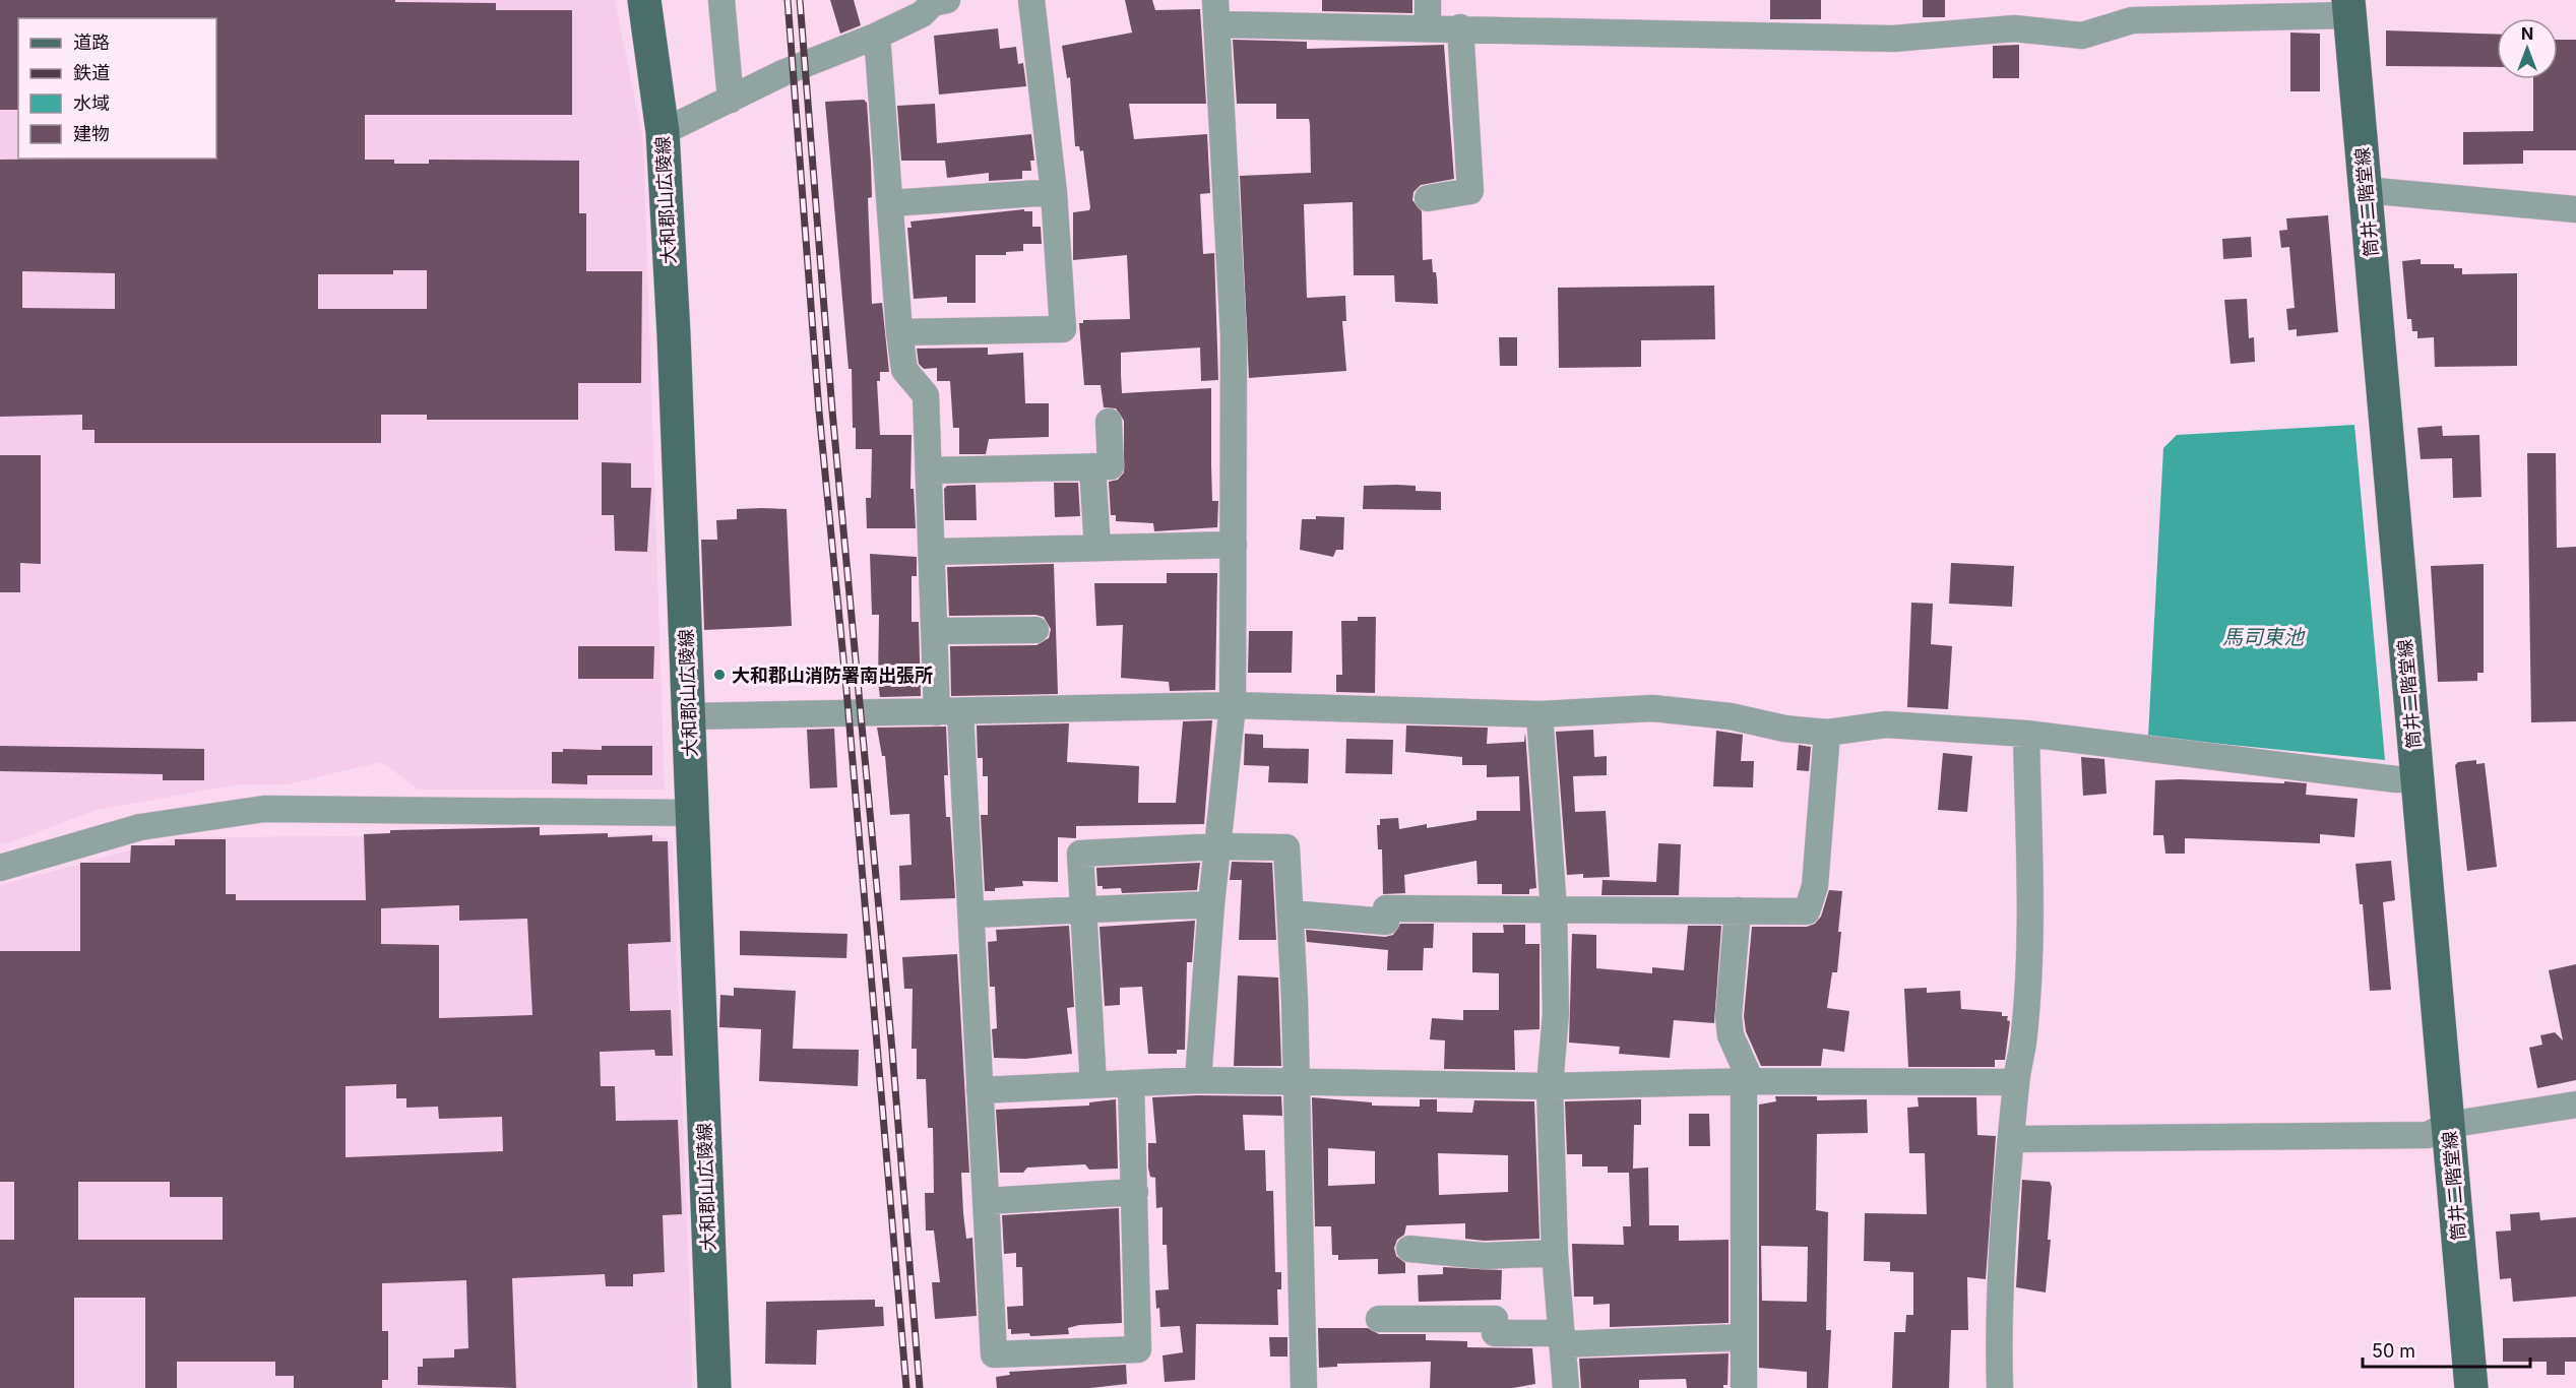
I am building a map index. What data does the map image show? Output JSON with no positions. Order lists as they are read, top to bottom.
{
  "streets": {
    "main road": ["大和郡山広陵線", "筒井二階堂線"]
  },
  "water": ["馬司東池"],
  "places": ["大和郡山消防署南出張所"],
  "legend": [
    "道路",
    "鉄道",
    "水域",
    "建物"
  ],
  "scale_bar": "50 m",
  "north": "top"
}
